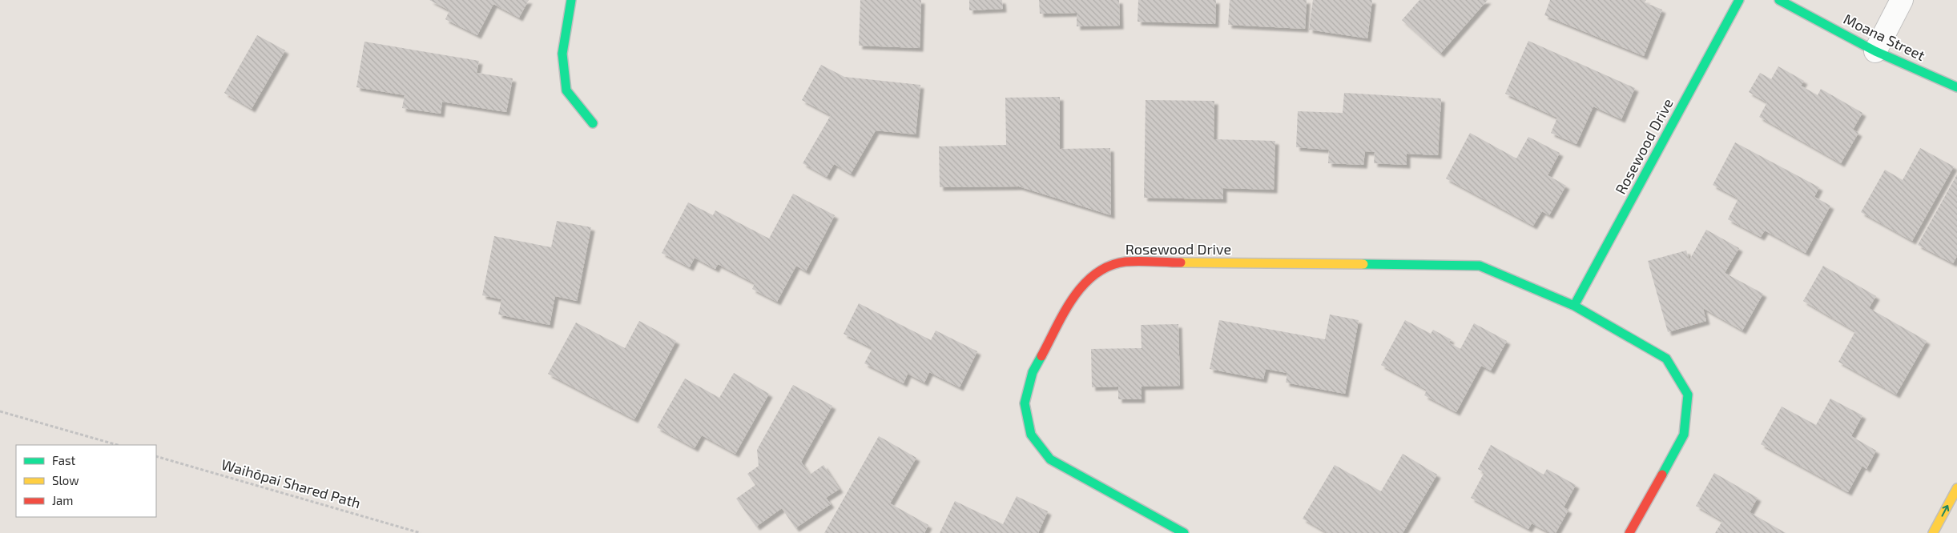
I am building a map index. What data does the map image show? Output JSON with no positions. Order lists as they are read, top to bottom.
{
  "streets": {
    "street": ["Moana Street", "Rosewood Drive"],
    "path": ["Waihōpai Shared Path"]
  },
  "legend": ["Fast", "Slow", "Jam"]
}
